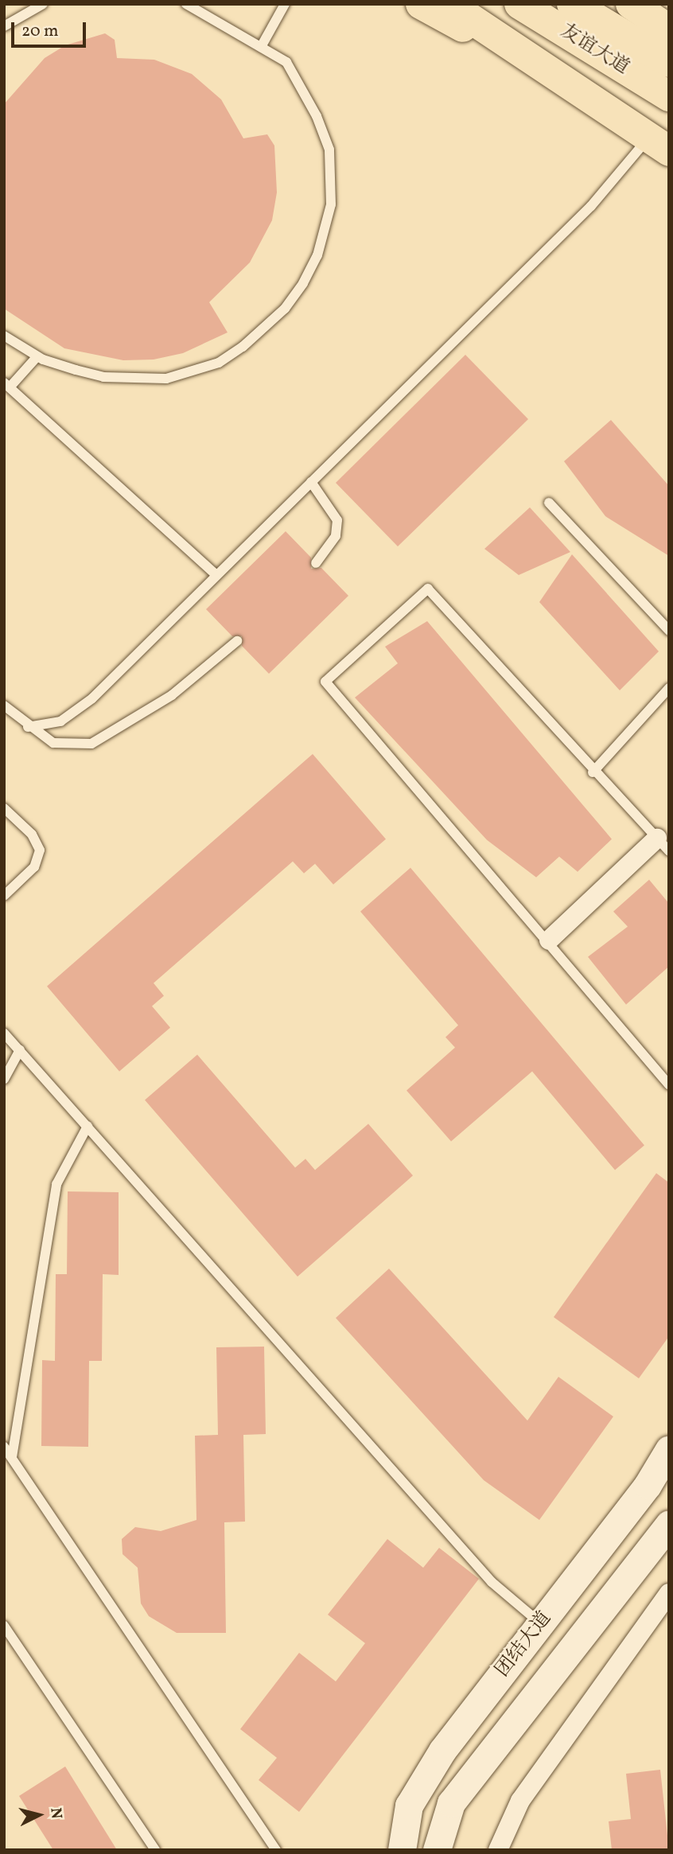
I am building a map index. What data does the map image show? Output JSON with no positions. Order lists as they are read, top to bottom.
{
  "streets": {
    "main road": ["友谊大道", "团结大道"]
  },
  "scale_bar": "20 m",
  "north": "right"
}
